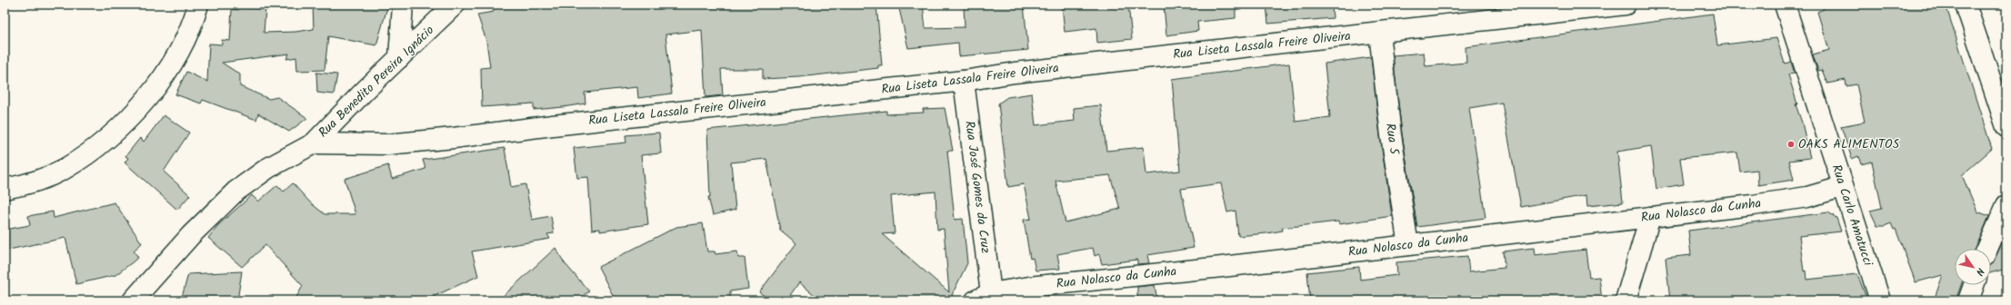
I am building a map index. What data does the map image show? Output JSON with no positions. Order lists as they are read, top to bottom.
{
  "streets": {
    "street": [
      "Rua Liseta Lassala Freire Oliveira",
      "Rua Benedito Pereira Ignácio",
      "Rua 5",
      "Rua José Gomes da Cruz",
      "Rua Nolasco da Cunha",
      "Rua Carlo Amatucci"
    ]
  },
  "crossings": [
    ["Rua Liseta Lassala Freire Oliveira", "Rua Benedito Pereira Ignácio"],
    ["Rua Liseta Lassala Freire Oliveira", "Rua 5"],
    ["Rua Liseta Lassala Freire Oliveira", "Rua José Gomes da Cruz"],
    ["Rua 5", "Rua Nolasco da Cunha"],
    ["Rua José Gomes da Cruz", "Rua Nolasco da Cunha"],
    ["Rua Nolasco da Cunha", "Rua Carlo Amatucci"]
  ],
  "places": ["OAKS ALIMENTOS"],
  "north": "bottom right"
}
